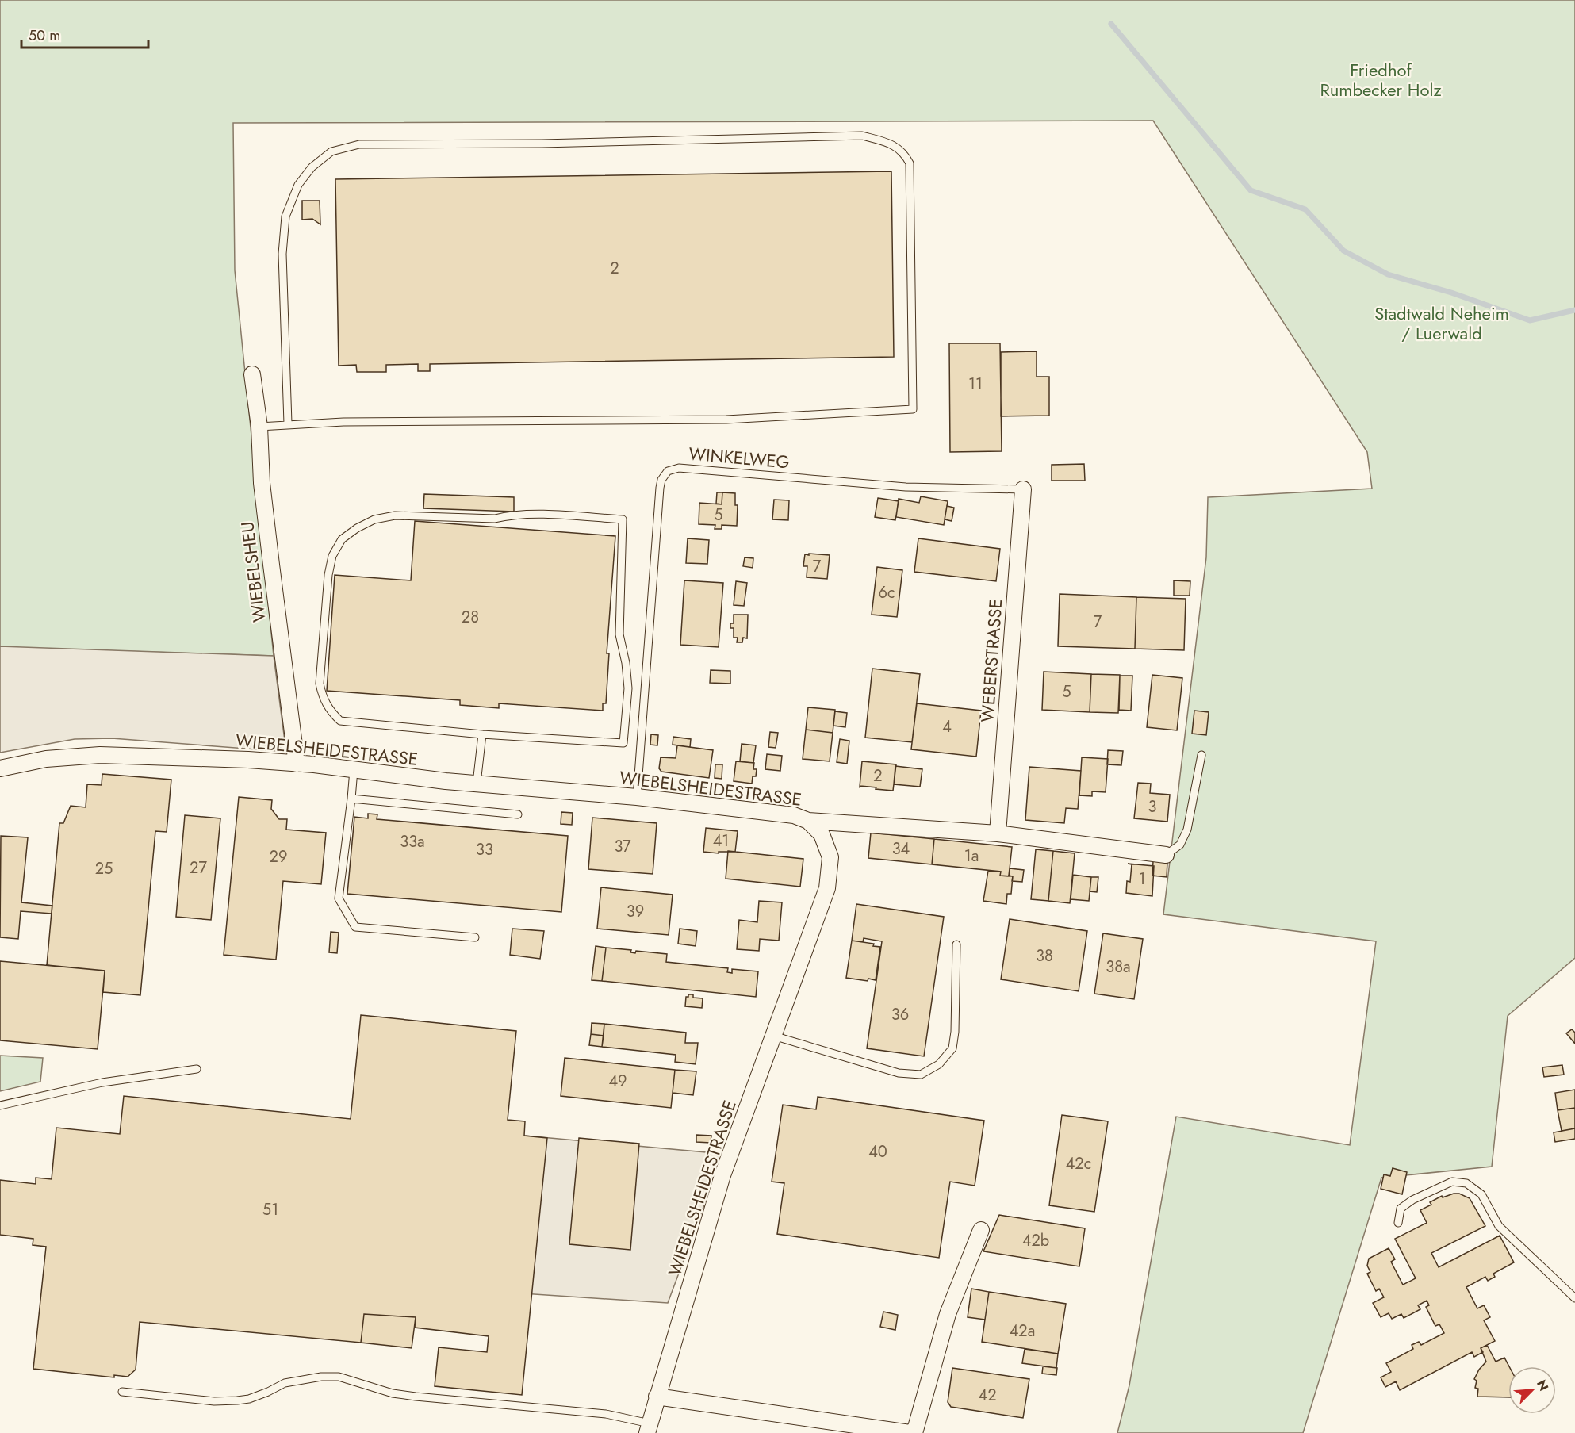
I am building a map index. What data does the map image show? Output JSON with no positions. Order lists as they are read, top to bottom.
{
  "streets": {
    "street": ["WIEBELSHEU", "WEBERSTRASSE", "WIEBELSHEIDESTRASSE"],
    "lane": ["WINKELWEG"]
  },
  "crossings": [
    ["WINKELWEG", "WEBERSTRASSE"],
    ["WINKELWEG", "WIEBELSHEIDESTRASSE"],
    ["WIEBELSHEU", "WIEBELSHEIDESTRASSE"]
  ],
  "parks": ["Friedhof Rumbecker Holz", "Stadtwald Neheim / Luerwald"],
  "house_numbers": [
    "2",
    "11",
    "5",
    "7",
    "6c",
    "28",
    "7",
    "5",
    "4",
    "2",
    "3",
    "41",
    "33a",
    "37",
    "34",
    "33",
    "1a",
    "29",
    "27",
    "25",
    "1",
    "39",
    "38",
    "38a",
    "36",
    "49",
    "40",
    "42c",
    "51",
    "42b",
    "42a",
    "42"
  ],
  "scale_bar": "50 m",
  "north": "top right"
}
